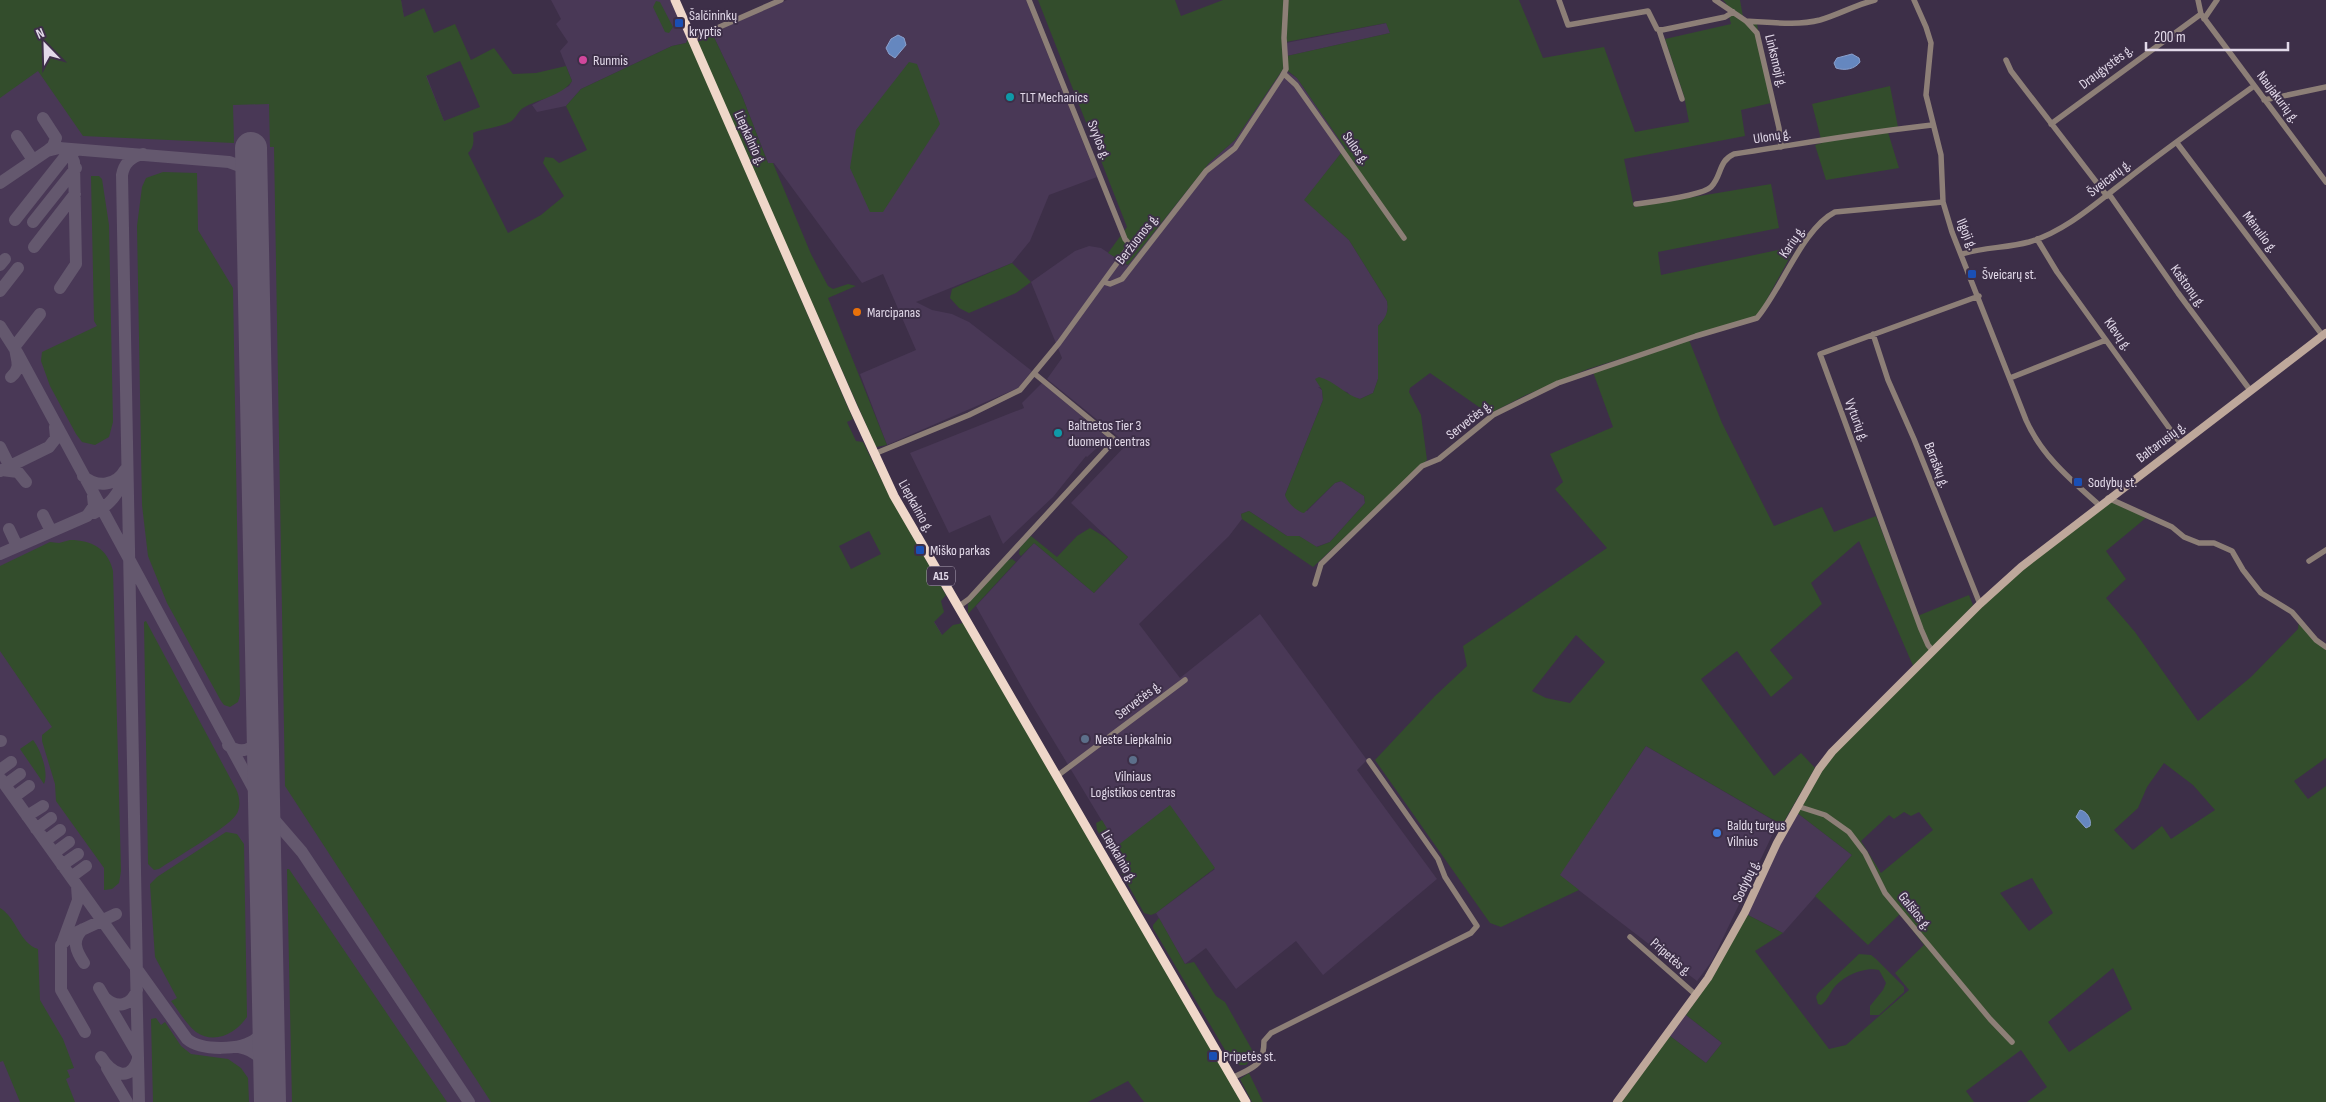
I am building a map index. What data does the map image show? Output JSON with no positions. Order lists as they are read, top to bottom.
{
  "streets": {
    "highway": ["Liepkalnio g.", "A15"],
    "main road": ["Baltarusių g.", "Sodybų g."],
    "street": [
      "Linksmoji g.",
      "Draugystės g.",
      "Naujakurių g.",
      "Ulonų g.",
      "Svylos g.",
      "Sulos g.",
      "Šveicarų g.",
      "Mėnulio g.",
      "Ilgoji g.",
      "Beržuonos g.",
      "Karių g.",
      "Kaštonų g.",
      "Klevų g.",
      "Servečės g.",
      "Vyturių g.",
      "Baraškų g.",
      "Galšios g.",
      "Pripetės g."
    ]
  },
  "crossings": [
    ["Linksmoji g.", "Ulonų g."],
    ["Draugystės g.", "Naujakurių g."],
    ["Draugystės g.", "Kaštonų g."],
    ["Naujakurių g.", "Šveicarų g."],
    ["Ulonų g.", "Ilgoji g."],
    ["Liepkalnio g.", "Servečės g."],
    ["Svylos g.", "Beržuonos g."],
    ["Sulos g.", "Beržuonos g."],
    ["Šveicarų g.", "Mėnulio g."],
    ["Šveicarų g.", "Ilgoji g."],
    ["Šveicarų g.", "Kaštonų g."],
    ["Šveicarų g.", "Klevų g."],
    ["Mėnulio g.", "Baltarusių g."],
    ["Ilgoji g.", "Karių g."],
    ["Ilgoji g.", "Vyturių g."],
    ["Ilgoji g.", "Baltarusių g."],
    ["Karių g.", "Servečės g."],
    ["Kaštonų g.", "Baltarusių g."],
    ["Klevų g.", "Baltarusių g."],
    ["Vyturių g.", "Baraškų g."],
    ["Vyturių g.", "Sodybų g."],
    ["Baltarusių g.", "Sodybų g."],
    ["Baraškų g.", "Sodybų g."],
    ["Sodybų g.", "Galšios g."],
    ["Sodybų g.", "Pripetės g."]
  ],
  "places": {
    "transit": [
      "Šalčininkų kryptis",
      "Šveicarų st.",
      "Sodybų st.",
      "Miško parkas",
      "Pripetės st."
    ],
    "other": [
      "Runmis",
      "TLT Mechanics",
      "Marcipanas",
      "Baltnetos Tier 3 duomenų centras",
      "Neste Liepkalnio",
      "Vilniaus Logistikos centras",
      "Baldų turgus Vilnius"
    ]
  },
  "scale_bar": "200 m",
  "north": "top left"
}
